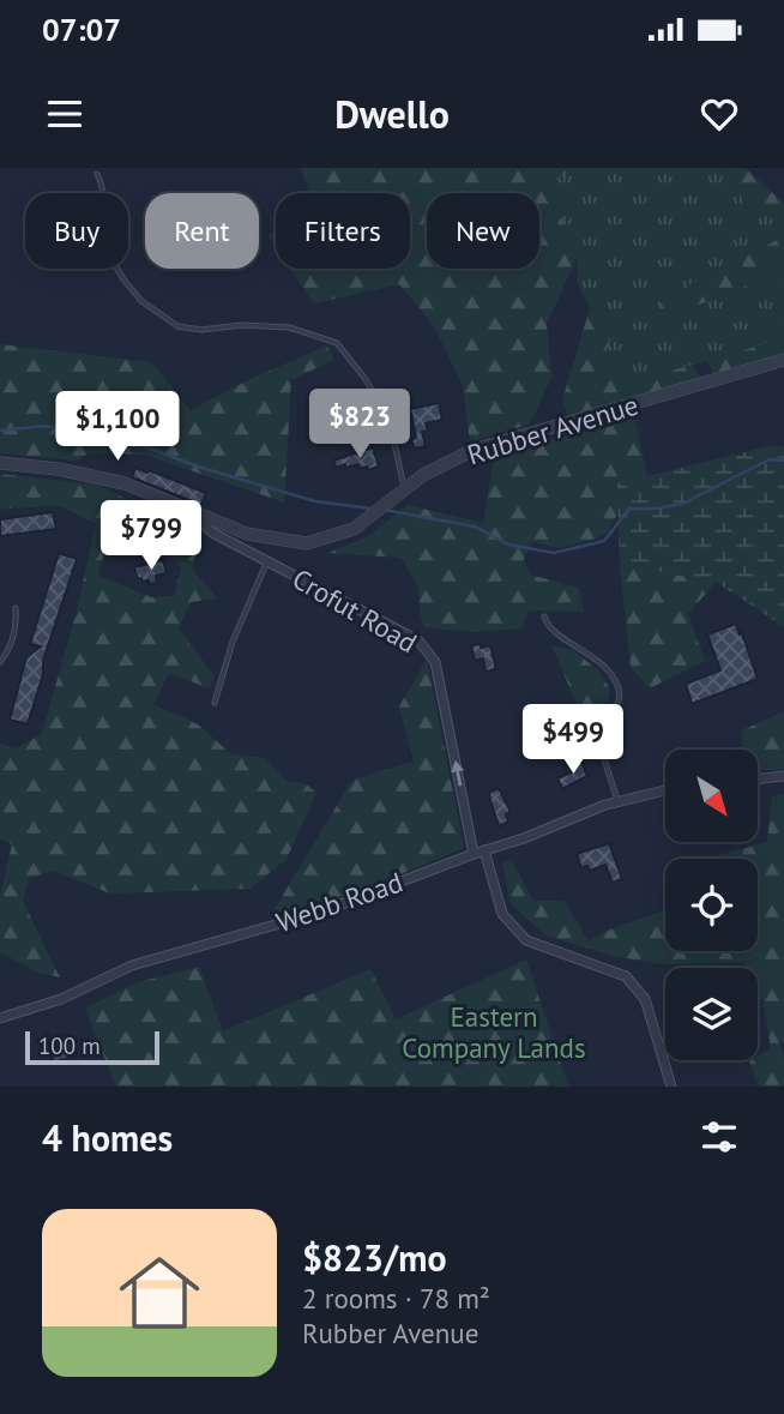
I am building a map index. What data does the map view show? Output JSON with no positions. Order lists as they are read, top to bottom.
{
  "streets": {
    "street": ["Rubber Avenue", "Crofut Road", "Webb Road"]
  },
  "crossings": [
    ["Rubber Avenue", "Crofut Road"],
    ["Crofut Road", "Webb Road"]
  ],
  "one_way": ["Crofut Road"],
  "parks": ["Eastern Company Lands"],
  "scale_bar": "100 m",
  "north": "bottom right",
  "page": {
    "status": "07:07",
    "header": "Dwello",
    "chip": [
      "Buy",
      "Rent",
      "Filters",
      "New"
    ],
    "price": [
      "$823",
      "$1,100",
      "$799",
      "$499"
    ],
    "scale": "100 m",
    "heading": "4 homes",
    "list": [
      {
        "name": "$823/mo",
        "note": "2 rooms · 78 m² · Rubber Avenue"
      }
    ]
  }
}
